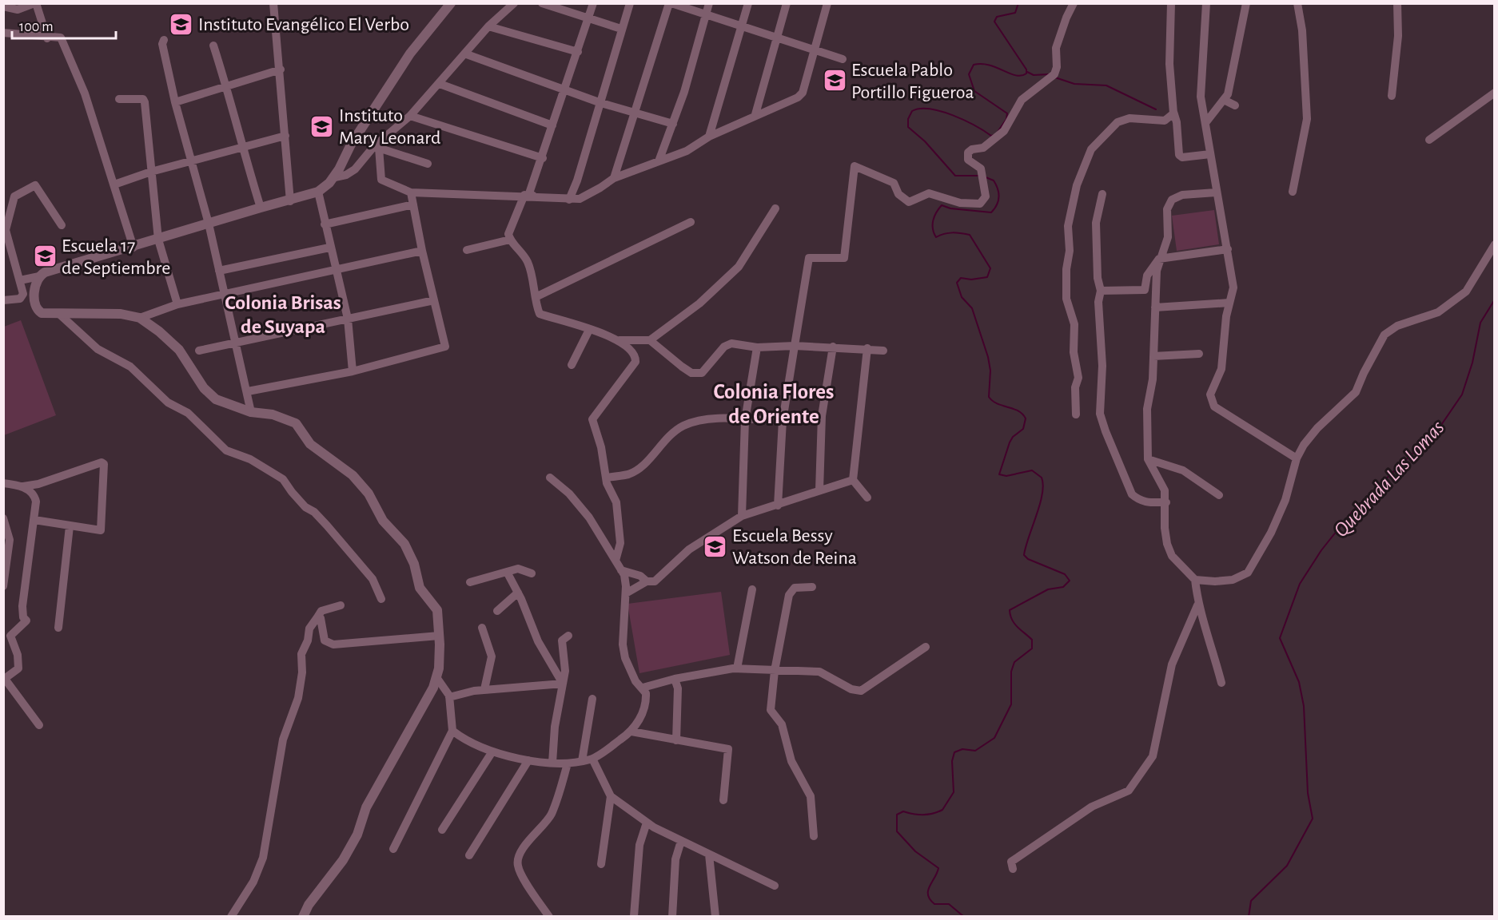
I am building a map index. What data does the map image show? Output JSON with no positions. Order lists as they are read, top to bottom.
{
  "districts": ["Colonia Brisas de Suyapa", "Colonia Flores de Oriente"],
  "water": ["Quebrada Las Lomas"],
  "places": {
    "school or university": [
      "Instituto Evangélico El Verbo",
      "Escuela Pablo Portillo Figueroa",
      "Instituto Mary Leonard",
      "Escuela 17 de Septiembre",
      "Escuela Bessy Watson de Reina"
    ]
  },
  "scale_bar": "100 m"
}
